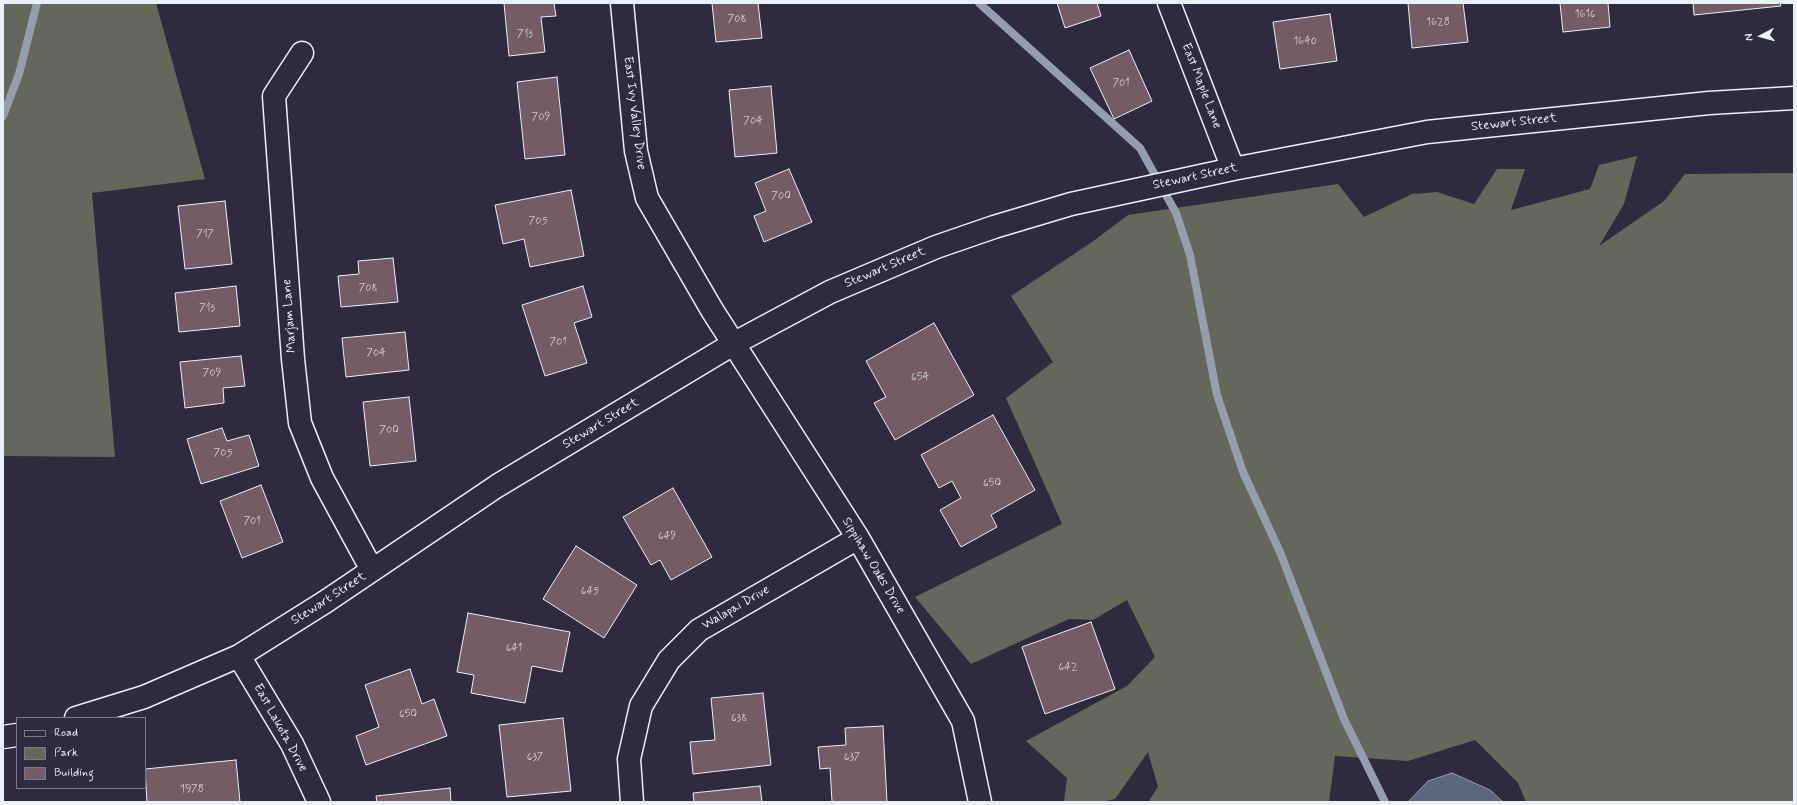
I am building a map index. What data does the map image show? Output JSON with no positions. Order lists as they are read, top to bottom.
{
  "streets": {
    "street": [
      "East Maple Lane",
      "East Ivy Valley Drive",
      "Stewart Street",
      "Marjam Lane",
      "Sippihaw Oaks Drive",
      "Walapai Drive",
      "East Lakota Drive"
    ]
  },
  "crossings": [
    ["East Maple Lane", "Stewart Street"],
    ["East Ivy Valley Drive", "Stewart Street"],
    ["East Ivy Valley Drive", "Sippihaw Oaks Drive"],
    ["Stewart Street", "Marjam Lane"],
    ["Stewart Street", "Sippihaw Oaks Drive"],
    ["Stewart Street", "East Lakota Drive"],
    ["Sippihaw Oaks Drive", "Walapai Drive"]
  ],
  "house_numbers": [
    "1616",
    "708",
    "1628",
    "713",
    "1640",
    "701",
    "709",
    "704",
    "700",
    "705",
    "717",
    "708",
    "713",
    "701",
    "704",
    "709",
    "654",
    "700",
    "705",
    "650",
    "701",
    "649",
    "645",
    "641",
    "642",
    "650",
    "638",
    "637",
    "637",
    "1978"
  ],
  "legend": ["Road", "Park", "Building"],
  "north": "left"
}
